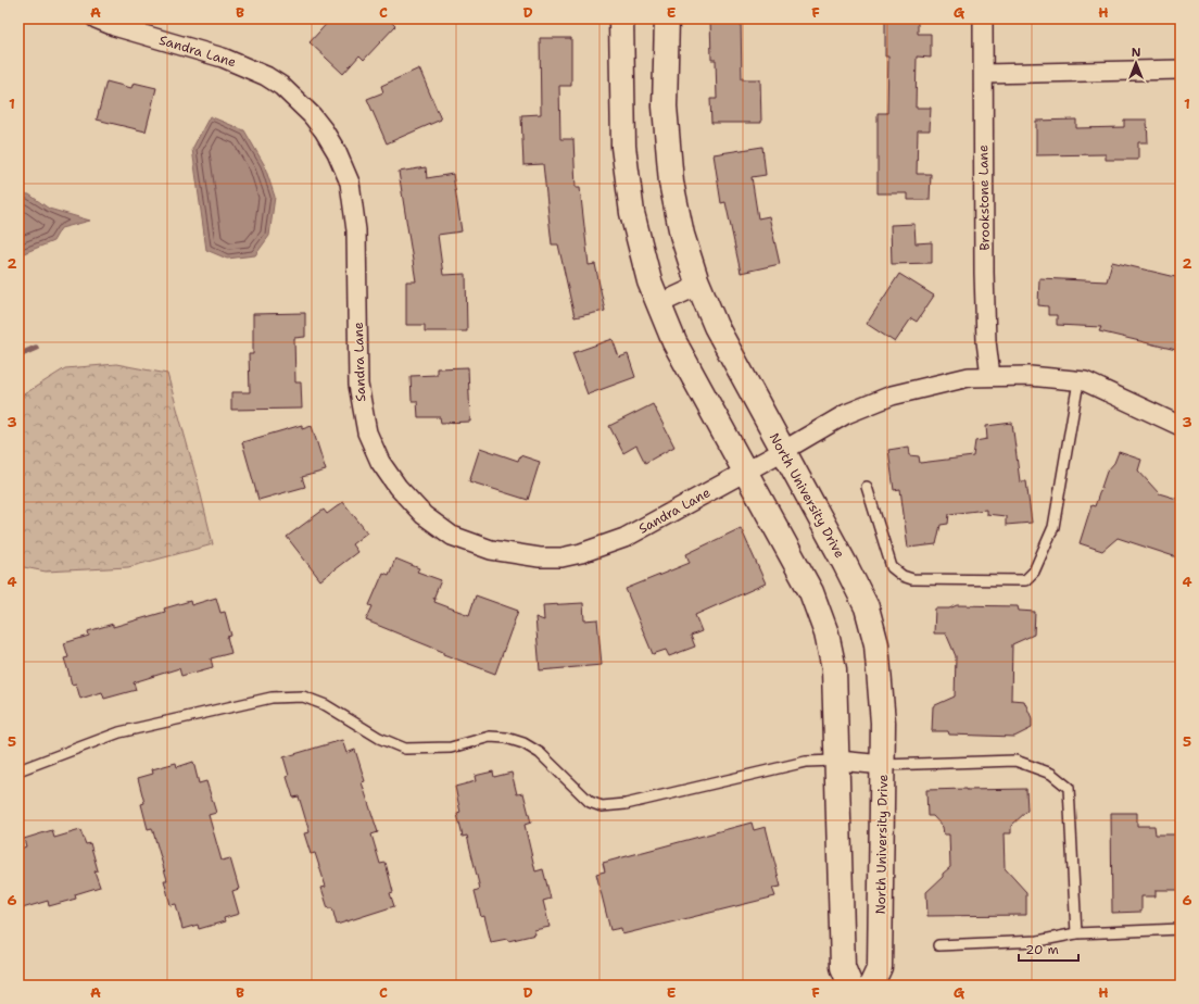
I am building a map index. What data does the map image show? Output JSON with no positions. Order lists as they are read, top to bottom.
{
  "streets": {
    "street": ["Sandra Lane", "Brookstone Lane", "North University Drive"]
  },
  "crossings": [
    ["Sandra Lane", "Brookstone Lane"],
    ["Sandra Lane", "North University Drive"]
  ],
  "scale_bar": "20 m",
  "north": "top",
  "grid": {
    "columns": [
      "A",
      "B",
      "C",
      "D",
      "E",
      "F",
      "G",
      "H"
    ],
    "rows": [
      "1",
      "2",
      "3",
      "4",
      "5",
      "6"
    ]
  }
}
